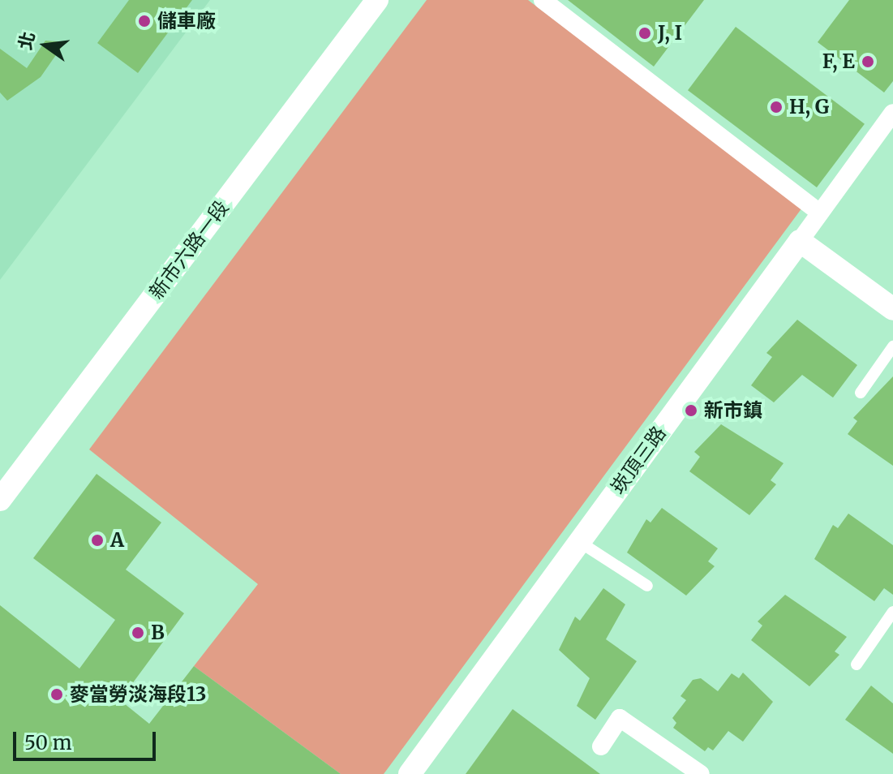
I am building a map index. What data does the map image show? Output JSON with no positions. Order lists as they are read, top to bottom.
{
  "streets": {
    "street": ["新市六路一段", "崁頂三路"]
  },
  "places": [
    "儲車廠",
    "J, I",
    "F, E",
    "H, G",
    "新市鎮",
    "A",
    "B",
    "麥當勞淡海段13"
  ],
  "scale_bar": "50 m",
  "north": "left"
}
